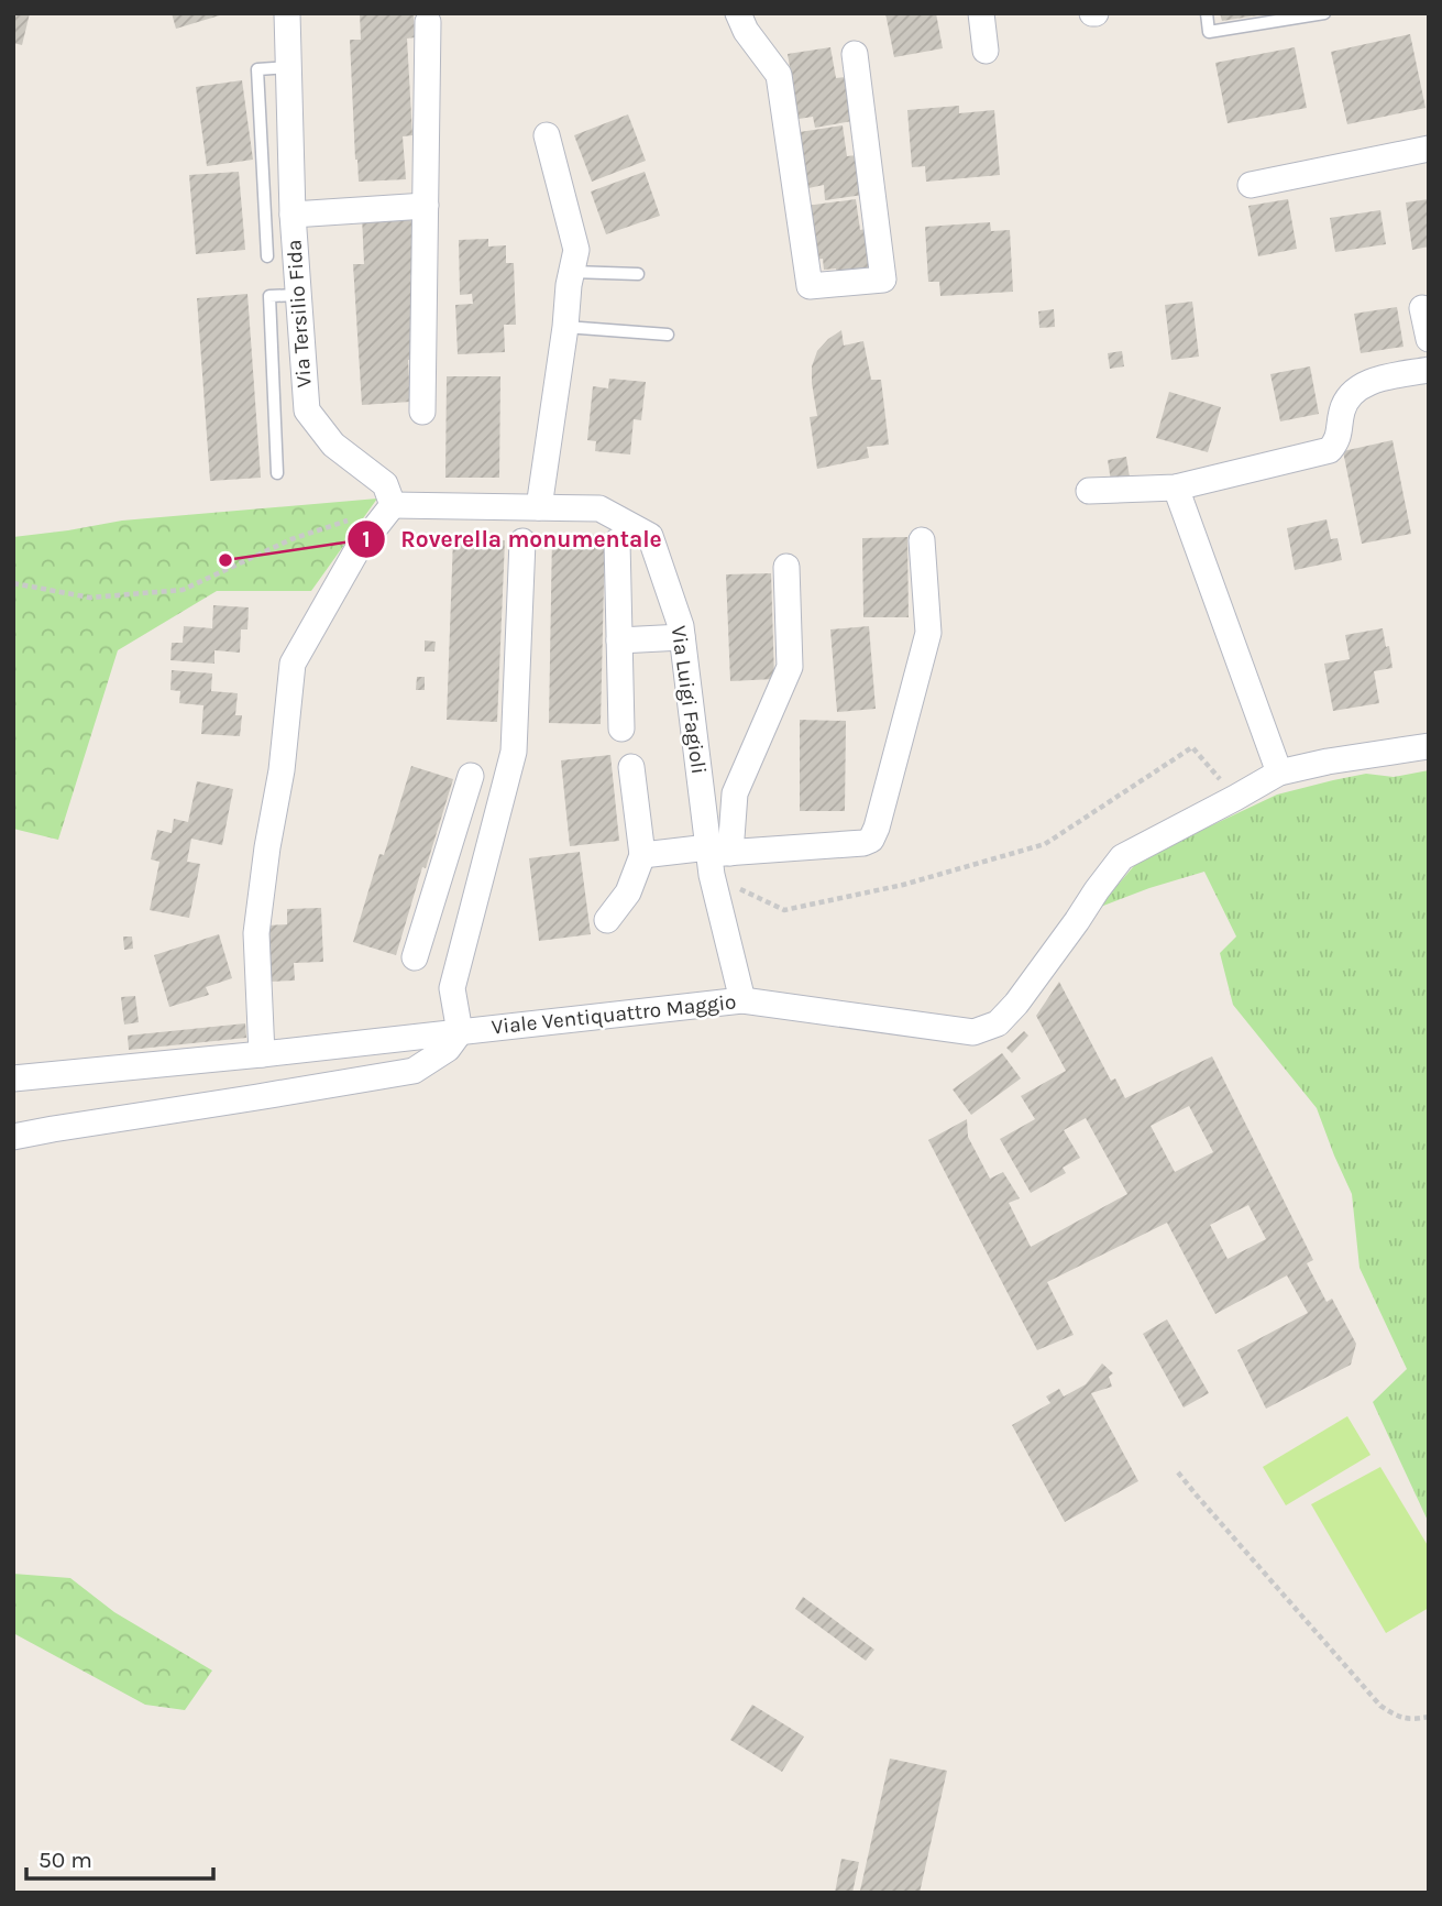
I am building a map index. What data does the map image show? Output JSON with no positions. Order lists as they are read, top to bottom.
{
  "streets": {
    "street": ["Via Tersilio Fida", "Via Luigi Fagioli", "Viale Ventiquattro Maggio"]
  },
  "crossings": [
    ["Via Tersilio Fida", "Via Luigi Fagioli"],
    ["Via Luigi Fagioli", "Viale Ventiquattro Maggio"]
  ],
  "places": ["Roverella monumentale"],
  "scale_bar": "50 m"
}
